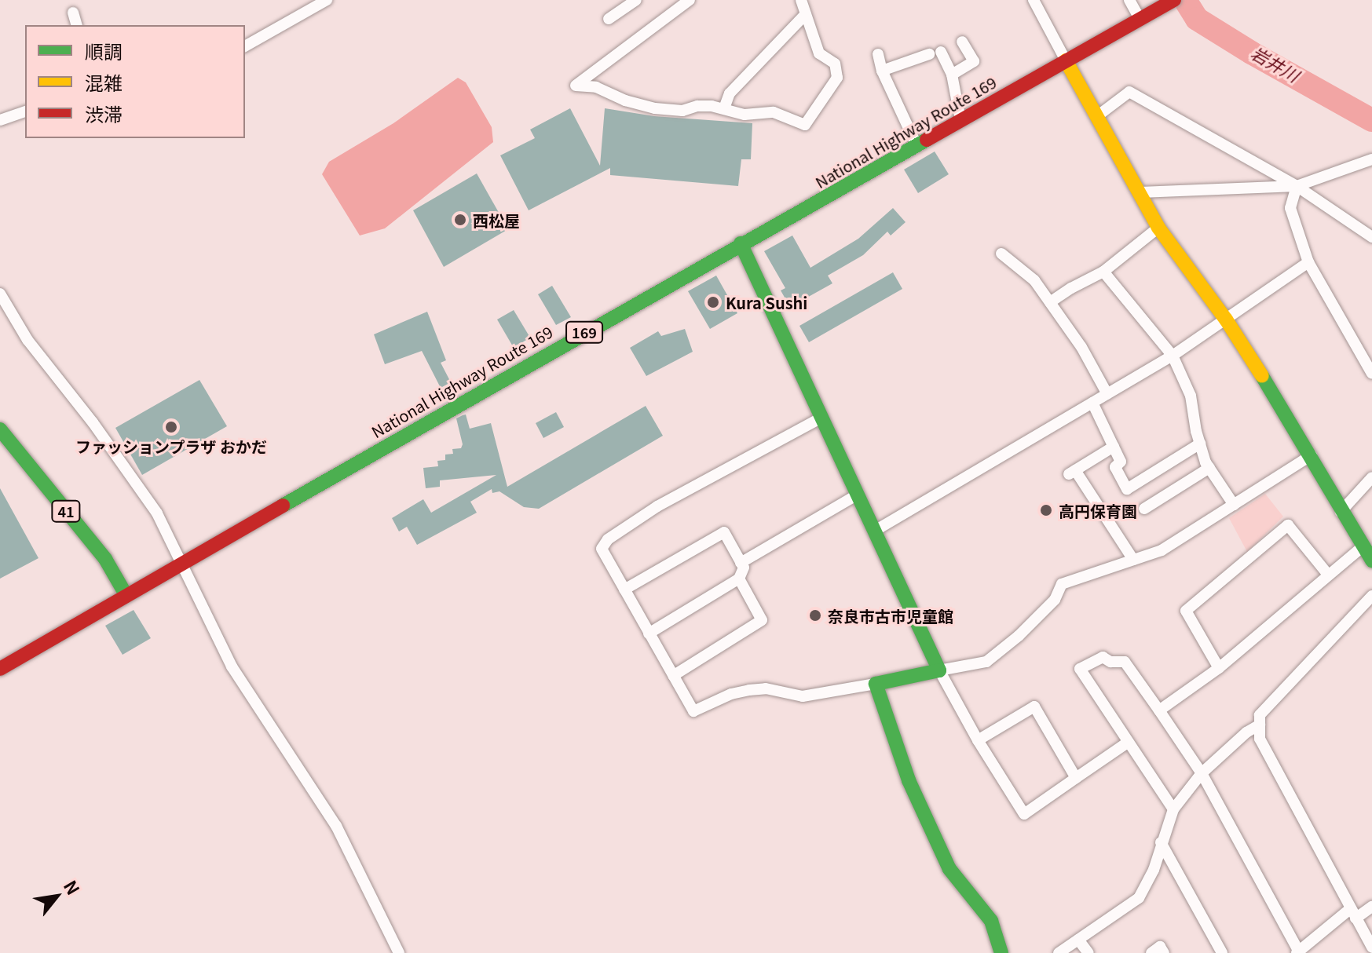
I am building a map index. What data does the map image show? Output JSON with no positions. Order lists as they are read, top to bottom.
{
  "streets": {
    "main road": ["National Highway Route 169", "169", "41"]
  },
  "crossings": [
    ["National Highway Route 169", "41"]
  ],
  "water": ["岩井川"],
  "places": [
    "西松屋",
    "Kura Sushi",
    "ファッションプラザ おかだ",
    "高円保育園",
    "奈良市古市児童館"
  ],
  "legend": ["順調", "混雑", "渋滞"],
  "north": "top right"
}
